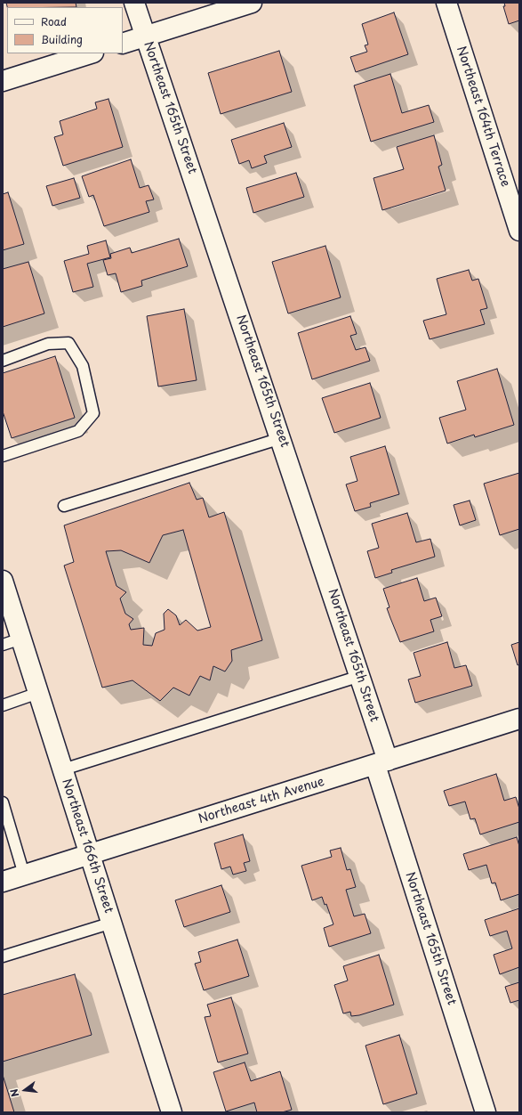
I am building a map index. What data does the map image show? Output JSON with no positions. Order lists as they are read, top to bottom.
{
  "streets": {
    "street": [
      "Northeast 165th Street",
      "Northeast 164th Terrace",
      "Northeast 4th Avenue",
      "Northeast 166th Street"
    ]
  },
  "crossings": [
    ["Northeast 165th Street", "Northeast 4th Avenue"],
    ["Northeast 4th Avenue", "Northeast 166th Street"]
  ],
  "legend": ["Road", "Building"],
  "north": "left"
}
